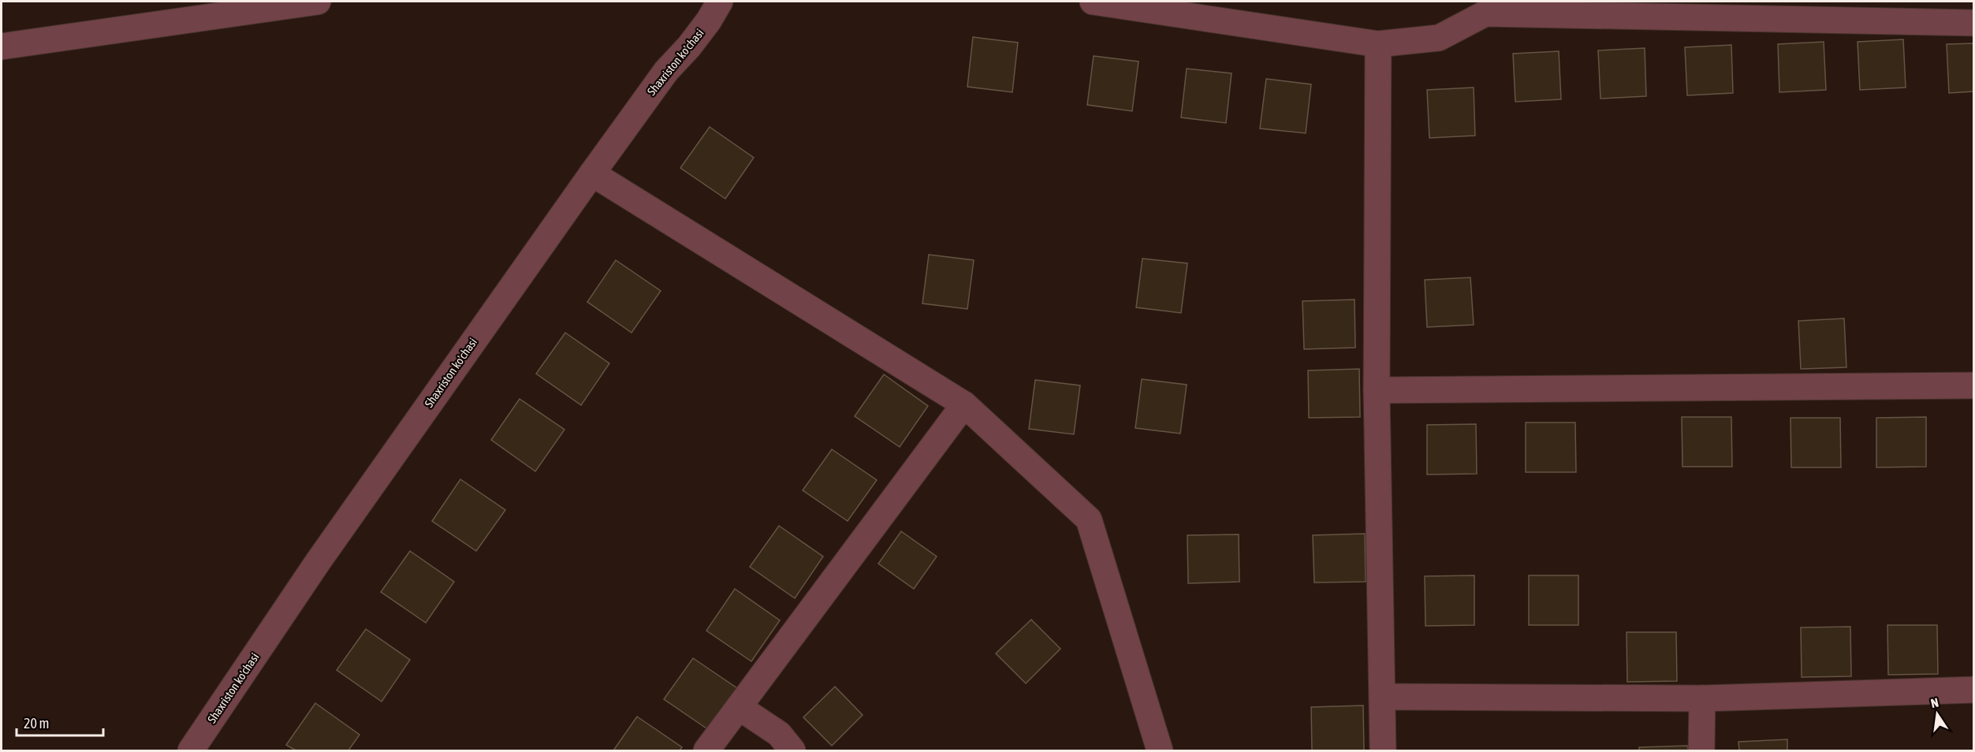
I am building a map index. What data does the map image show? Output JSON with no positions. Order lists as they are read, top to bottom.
{
  "streets": {
    "street": ["Shaxriston ko'chasi"]
  },
  "scale_bar": "20 m",
  "north": "top"
}
